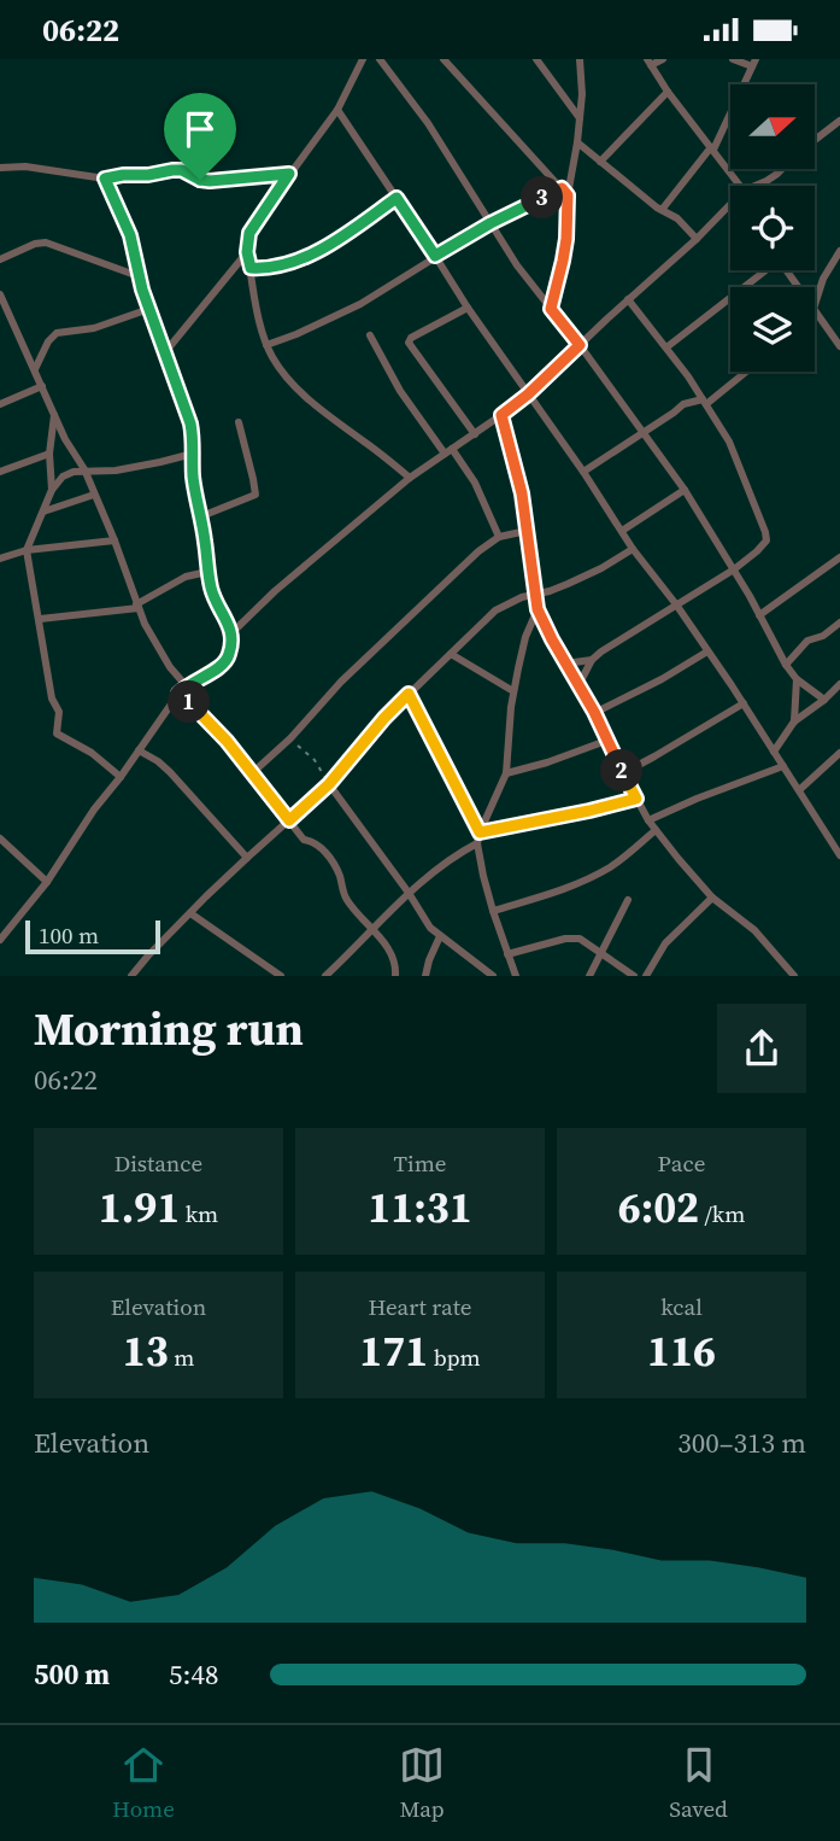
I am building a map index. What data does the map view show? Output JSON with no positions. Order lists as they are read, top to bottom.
{
  "scale_bar": "100 m",
  "north": "right",
  "page": {
    "status": "06:22",
    "pins": ["3", "1", "2"],
    "scale": "100 m",
    "heading": ["Morning run", "06:22"],
    "stats": [
      ["Distance", "1.91 km"],
      ["Time", "11:31"],
      ["Pace", "6:02 /km"],
      ["Elevation", "13 m"],
      ["Heart rate", "171 bpm"],
      ["kcal", "116"]
    ],
    "chart": ["Elevation", "300–313 m"],
    "list": [
      {
        "name": "500 m",
        "note": "5:48"
      }
    ],
    "tabs": ["Home", "Map", "Saved"]
  }
}
